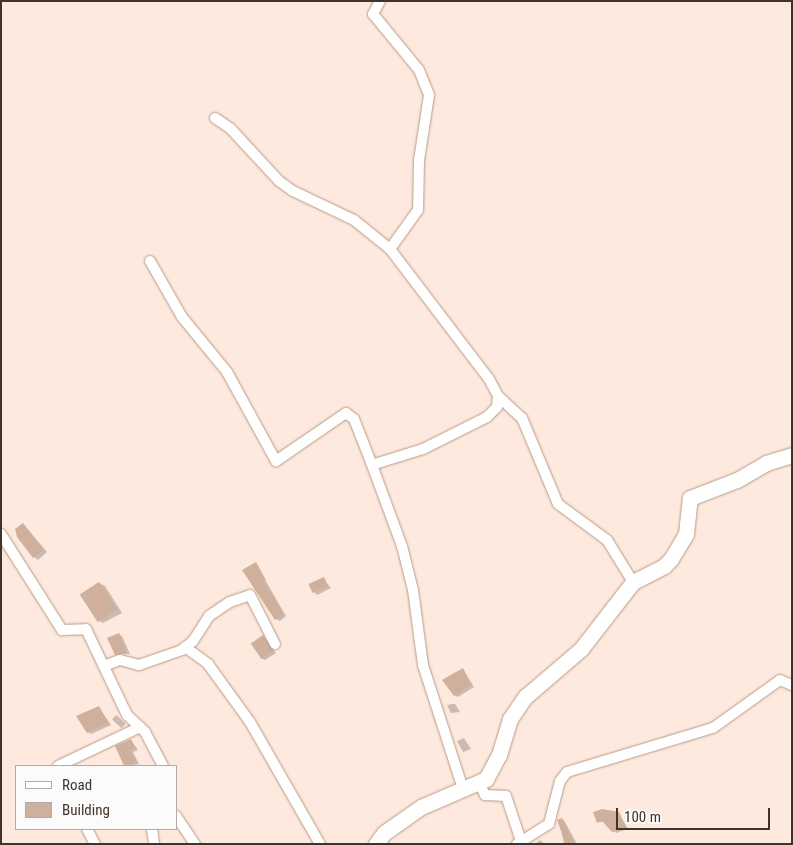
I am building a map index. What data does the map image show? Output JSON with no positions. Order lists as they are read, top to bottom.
{
  "legend": ["Road", "Building"],
  "scale_bar": "100 m"
}
